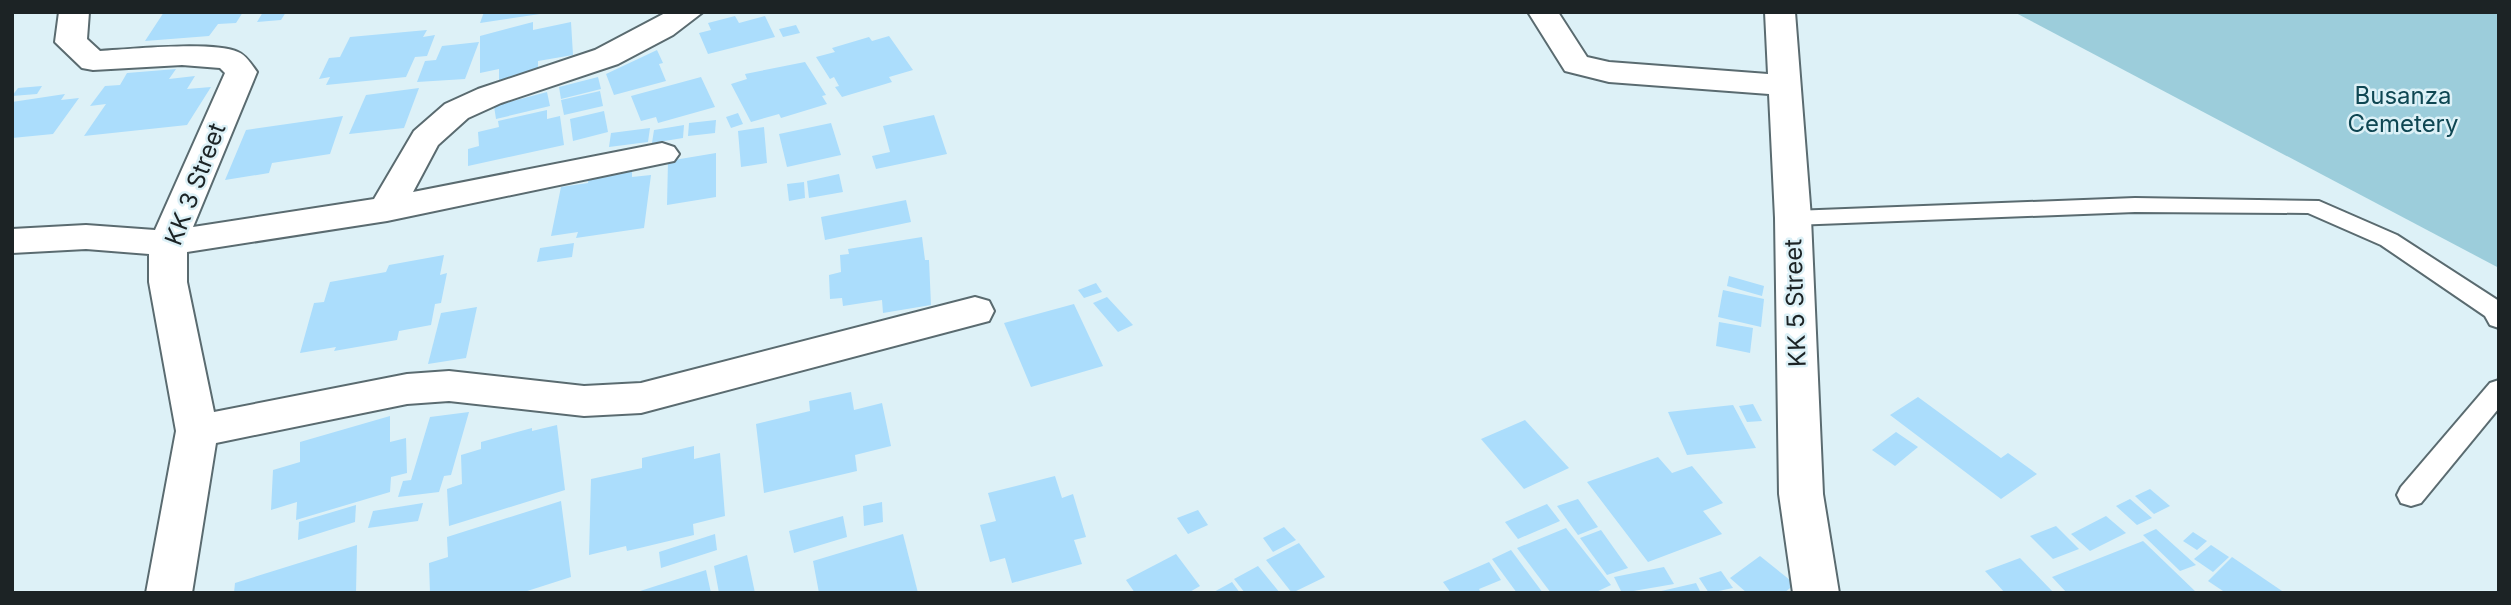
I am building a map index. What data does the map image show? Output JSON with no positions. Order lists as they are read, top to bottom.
{
  "streets": {
    "street": ["KK 3 Street", "KK 5 Street"]
  },
  "parks": ["Busanza Cemetery"]
}
